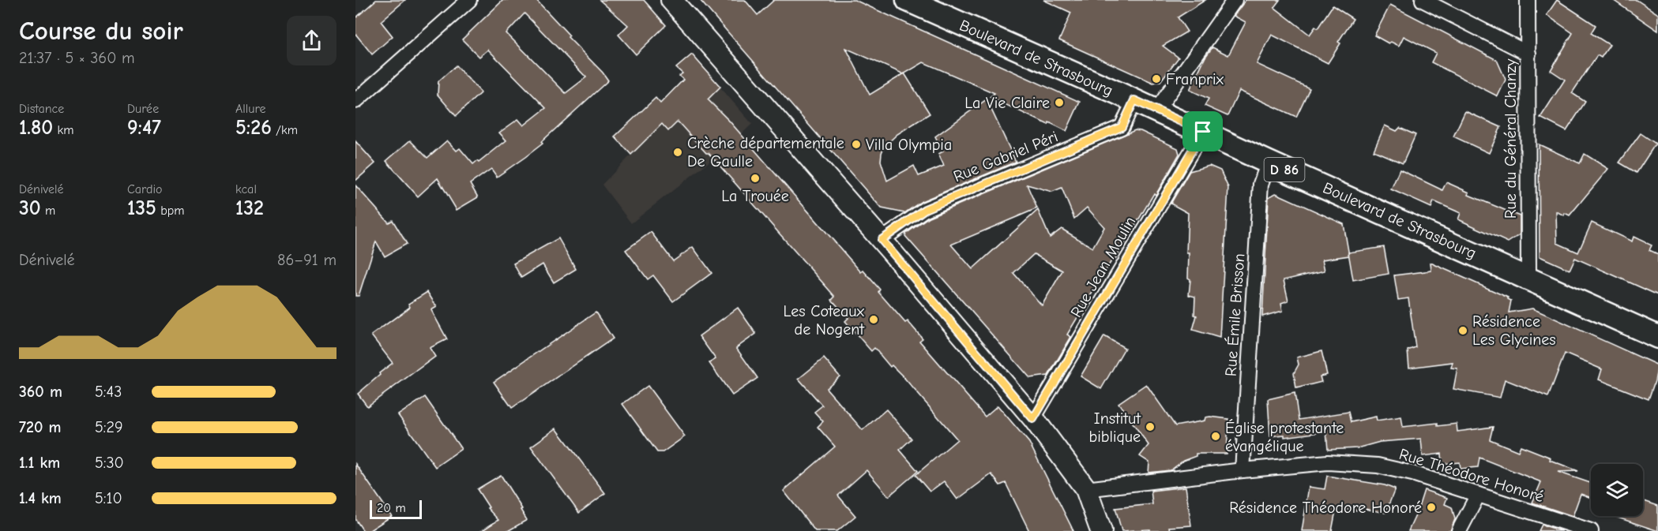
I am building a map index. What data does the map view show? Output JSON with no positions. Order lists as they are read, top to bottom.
{
  "streets": {
    "main road": ["Boulevard de Strasbourg", "D 86"],
    "street": [
      "Rue du Général Chanzy",
      "Rue Gabriel Péri",
      "Rue Jean Moulin",
      "Rue Émile Brisson",
      "Rue Théodore Honoré"
    ]
  },
  "crossings": [
    ["Boulevard de Strasbourg", "Rue du Général Chanzy"],
    ["Boulevard de Strasbourg", "Rue Gabriel Péri"],
    ["Boulevard de Strasbourg", "Rue Jean Moulin"],
    ["Boulevard de Strasbourg", "Rue Émile Brisson"],
    ["Rue Émile Brisson", "Rue Théodore Honoré"]
  ],
  "places": [
    "Franprix",
    "La Vie Claire",
    "Villa Olympia",
    "Crèche départementale De Gaulle",
    "La Trouée",
    "Les Coteaux de Nogent",
    "Résidence Les Glycines",
    "Institut biblique",
    "Église protestante évangélique",
    "Résidence Théodore Honoré"
  ],
  "scale_bar": "20 m",
  "page": {
    "heading": ["Course du soir", "21:37 · 5 × 360 m"],
    "stats": [
      ["Distance", "1.80 km"],
      ["Durée", "9:47"],
      ["Allure", "5:26 /km"],
      ["Dénivelé", "30 m"],
      ["Cardio", "135 bpm"],
      ["kcal", "132"]
    ],
    "chart": ["Dénivelé", "86–91 m"],
    "list": [
      {
        "name": "360 m",
        "note": "5:43"
      },
      {
        "name": "720 m",
        "note": "5:29"
      },
      {
        "name": "1.1 km",
        "note": "5:30"
      },
      {
        "name": "1.4 km",
        "note": "5:10"
      }
    ],
    "scale": "20 m"
  }
}
